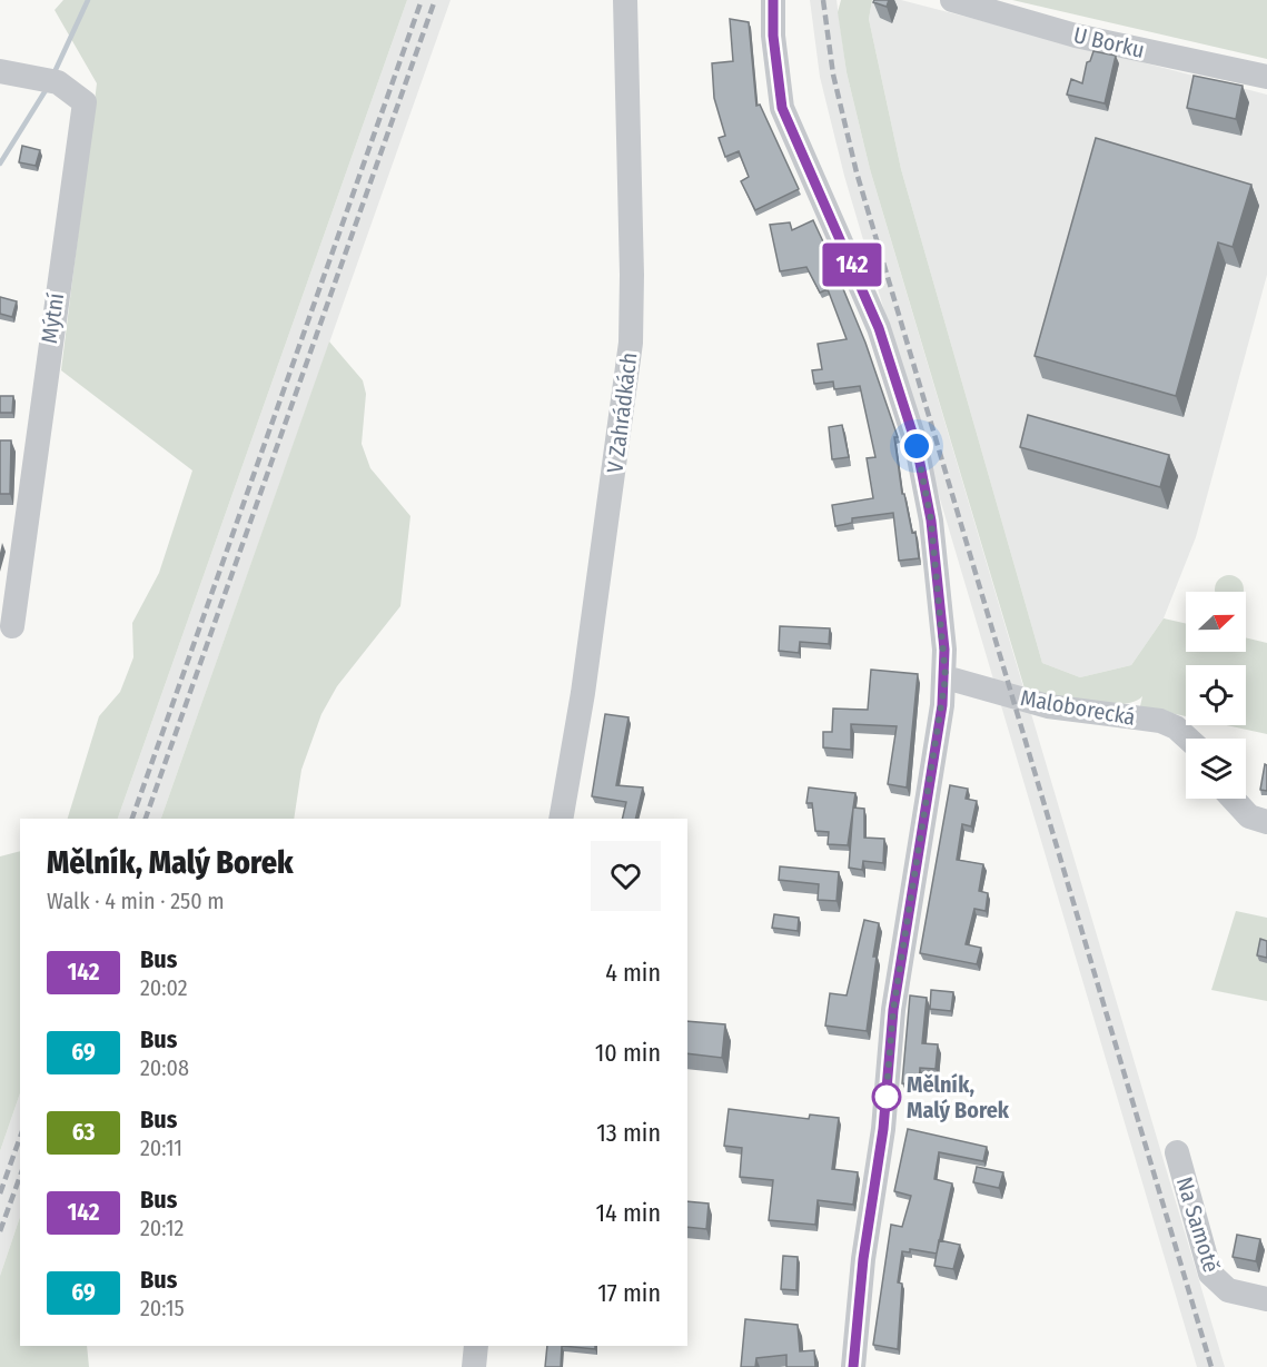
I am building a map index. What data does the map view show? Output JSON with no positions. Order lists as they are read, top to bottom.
{
  "streets": {
    "street": [
      "U Borku",
      "Mýtní",
      "V Zahrádkách",
      "Maloborecká",
      "Na Samotě"
    ]
  },
  "places": ["Mělník, Malý Borek"],
  "lines": ["bus line 142"],
  "north": "right",
  "page": {
    "on_map": "142",
    "heading": ["Mělník, Malý Borek", "Walk · 4 min · 250 m"],
    "list": [
      {
        "mark": "142",
        "name": "Bus",
        "note": "20:02",
        "value": "4 min"
      },
      {
        "mark": "69",
        "name": "Bus",
        "note": "20:08",
        "value": "10 min"
      },
      {
        "mark": "63",
        "name": "Bus",
        "note": "20:11",
        "value": "13 min"
      },
      {
        "mark": "142",
        "name": "Bus",
        "note": "20:12",
        "value": "14 min"
      },
      {
        "mark": "69",
        "name": "Bus",
        "note": "20:15",
        "value": "17 min"
      }
    ]
  }
}
